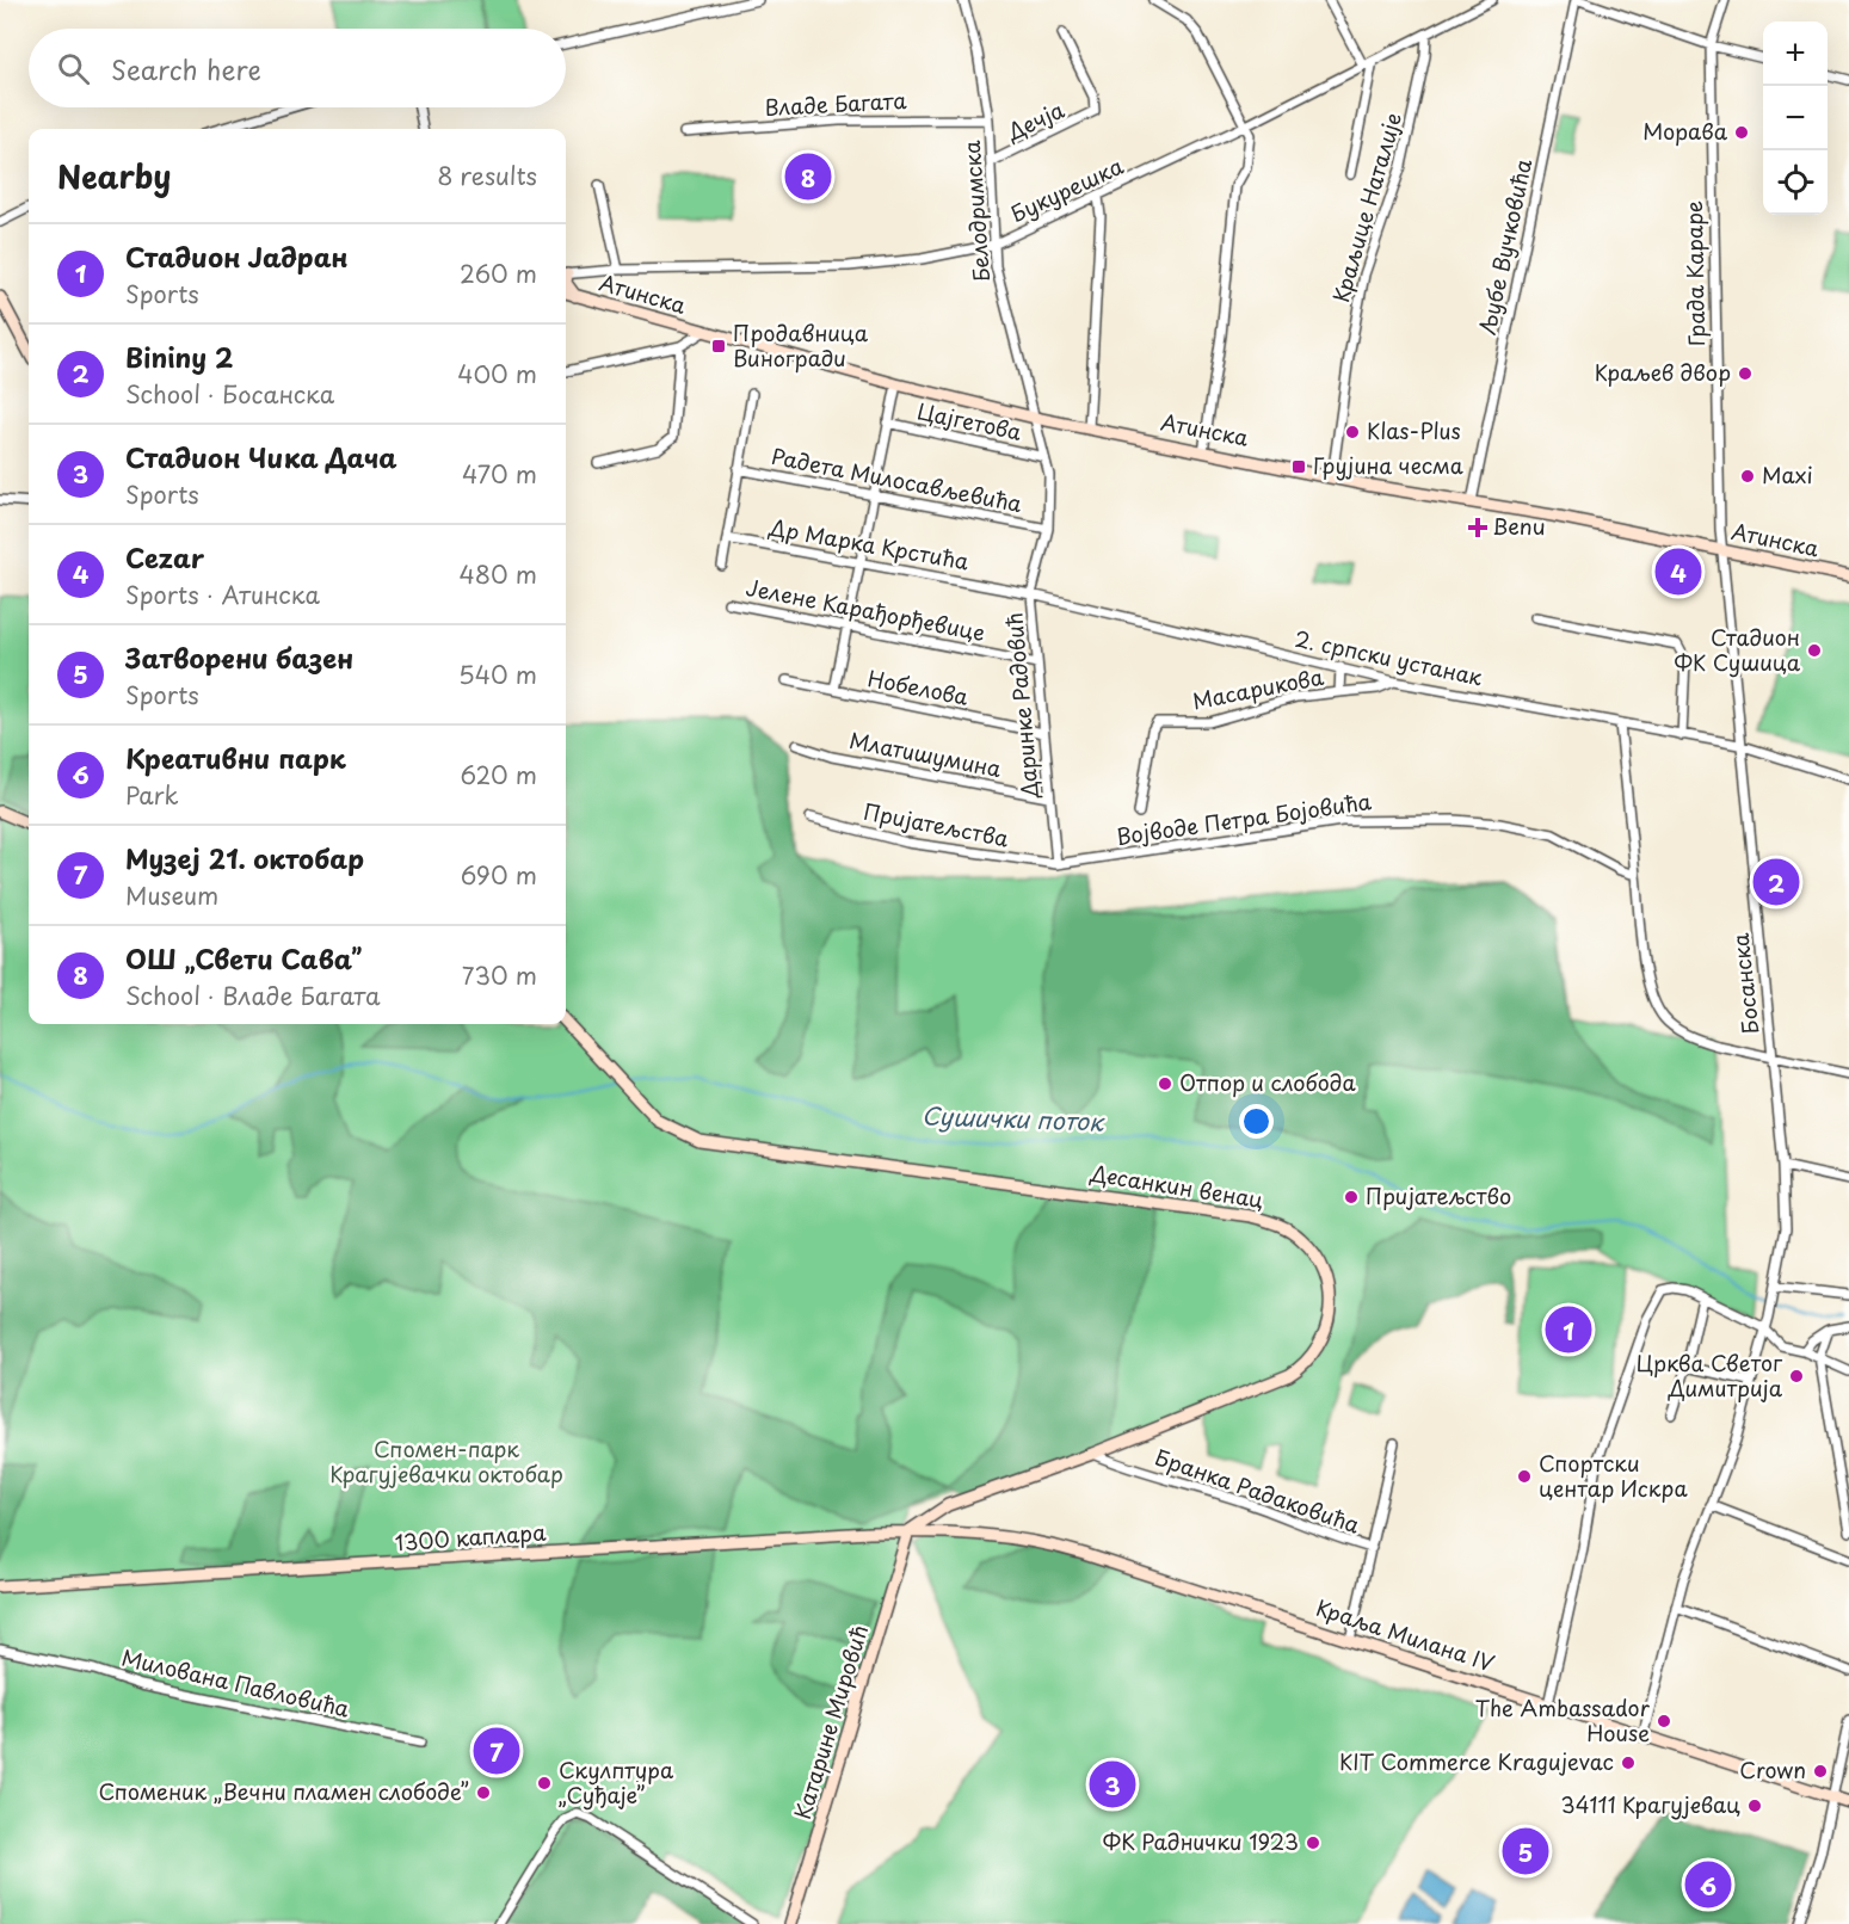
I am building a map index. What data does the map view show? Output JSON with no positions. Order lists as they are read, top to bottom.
{
  "streets": {
    "street": [
      "Владе Багата",
      "Дечја",
      "Букурешка",
      "Краљице Наталије",
      "Белодримска",
      "Љубе Вучковића",
      "Града Караре",
      "Атинска",
      "Цајгетова",
      "Радета Милосављевића",
      "Др Марка Крстића",
      "Јелене Карађорђевице",
      "2. српски устанак",
      "Нобелова",
      "Масарикова",
      "Даринке Радовић",
      "Млатишумина",
      "Војводе Петра Бојовића",
      "Пријатељства",
      "Босанска",
      "Десанкин венац",
      "Бранка Радаковића",
      "1300 каплара",
      "Краља Милана IV",
      "Милована Павловића",
      "Катарине Мировић"
    ]
  },
  "crossings": [
    ["Владе Багата", "Белодримска"],
    ["Дечја", "Белодримска"],
    ["Букурешка", "Краљице Наталије"],
    ["Букурешка", "Белодримска"],
    ["Краљице Наталије", "Атинска"],
    ["Белодримска", "Атинска"],
    ["Белодримска", "Даринке Радовић"],
    ["Љубе Вучковића", "Атинска"],
    ["Града Караре", "Атинска"],
    ["Града Караре", "Босанска"],
    ["Атинска", "Даринке Радовић"],
    ["Атинска", "Босанска"],
    ["Цајгетова", "Даринке Радовић"],
    ["Радета Милосављевића", "Даринке Радовић"],
    ["Др Марка Крстића", "2. српски устанак"],
    ["Др Марка Крстића", "Даринке Радовић"],
    ["Јелене Карађорђевице", "Даринке Радовић"],
    ["2. српски устанак", "Масарикова"],
    ["2. српски устанак", "Даринке Радовић"],
    ["2. српски устанак", "Босанска"],
    ["Нобелова", "Даринке Радовић"],
    ["Даринке Радовић", "Млатишумина"],
    ["Даринке Радовић", "Војводе Петра Бојовића"],
    ["Даринке Радовић", "Пријатељства"],
    ["Војводе Петра Бојовића", "Пријатељства"],
    ["Босанска", "Краља Милана IV"],
    ["Десанкин венац", "Бранка Радаковића"],
    ["Десанкин венац", "1300 каплара"],
    ["Десанкин венац", "Катарине Мировић"],
    ["1300 каплара", "Краља Милана IV"],
    ["1300 каплара", "Катарине Мировић"]
  ],
  "water": ["Сушички поток"],
  "parks": ["Спомен-парк Крагујевачки октобар"],
  "places": {
    "other": [
      "Морава",
      "Краљев двор",
      "Klas-Plus",
      "Maxi",
      "Стадион ФК Сушица",
      "Отпор и слобода",
      "Пријатељство",
      "Црква Светог Димитрија",
      "Спортски центар Искра",
      "The Ambassador House",
      "KIT Commerce Kragujevac",
      "Crown",
      "Скулптура „Суђаје”",
      "Споменик „Вечни пламен слободе”",
      "34111 Крагујевац",
      "ФК Раднички 1923"
    ],
    "transit": ["Продавница Виногради", "Грујина чесма"],
    "health": ["Benu"]
  },
  "page": {
    "map_buttons": ["+", "−"],
    "search": "Search here",
    "heading": ["Nearby", "8 results"],
    "pins": [
      "8",
      "4",
      "2",
      "1",
      "7",
      "3",
      "5",
      "6"
    ],
    "list": [
      {
        "mark": "1",
        "name": "Стадион Јадран",
        "note": "Sports",
        "value": "260 m"
      },
      {
        "mark": "2",
        "name": "Bininy 2",
        "note": "School · Босанска",
        "value": "400 m"
      },
      {
        "mark": "3",
        "name": "Стадион Чика Дача",
        "note": "Sports",
        "value": "470 m"
      },
      {
        "mark": "4",
        "name": "Cezar",
        "note": "Sports · Атинска",
        "value": "480 m"
      },
      {
        "mark": "5",
        "name": "Затворени базен",
        "note": "Sports",
        "value": "540 m"
      },
      {
        "mark": "6",
        "name": "Креативни парк",
        "note": "Park",
        "value": "620 m"
      },
      {
        "mark": "7",
        "name": "Музеј 21. октобар",
        "note": "Museum",
        "value": "690 m"
      },
      {
        "mark": "8",
        "name": "ОШ „Свети Сава”",
        "note": "School · Владе Багата",
        "value": "730 m"
      }
    ]
  }
}
